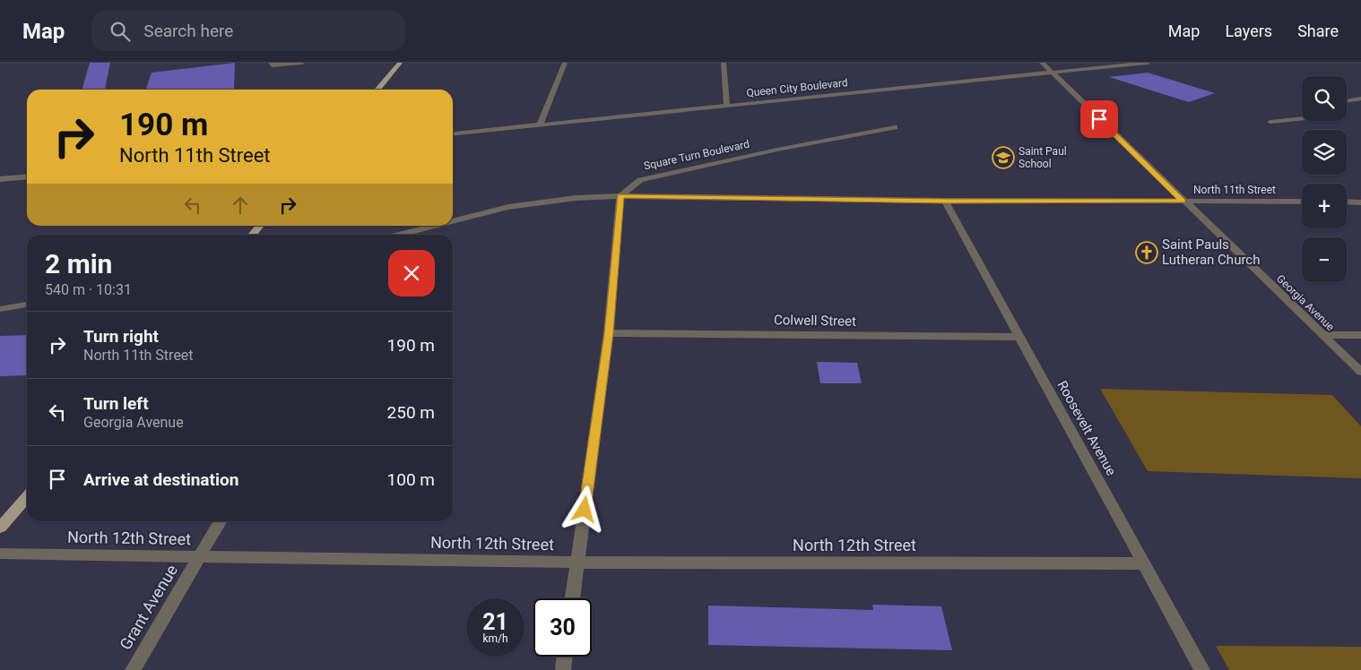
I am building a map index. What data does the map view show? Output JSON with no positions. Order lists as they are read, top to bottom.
{
  "streets": {
    "street": [
      "Queen City Boulevard",
      "Square Turn Boulevard",
      "North 11th Street",
      "Georgia Avenue",
      "Colwell Street",
      "Roosevelt Avenue",
      "North 12th Street",
      "Grant Avenue"
    ]
  },
  "crossings": [
    ["Queen City Boulevard", "Georgia Avenue"],
    ["Square Turn Boulevard", "North 11th Street"],
    ["North 11th Street", "Georgia Avenue"],
    ["North 11th Street", "Roosevelt Avenue"],
    ["Colwell Street", "Roosevelt Avenue"],
    ["Roosevelt Avenue", "North 12th Street"],
    ["North 12th Street", "Grant Avenue"]
  ],
  "places": {
    "school or university": ["Saint Paul School"],
    "church": ["Saint Pauls Lutheran Church"]
  },
  "page": {
    "header": "Map",
    "search": "Search here",
    "nav": ["Map", "Layers", "Share"],
    "map_buttons": ["+", "−"],
    "turn": ["190 m", "North 11th Street"],
    "heading": ["2 min", "540 m · 10:31"],
    "list": [
      {
        "name": "Turn right",
        "note": "North 11th Street",
        "value": "190 m"
      },
      {
        "name": "Turn left",
        "note": "Georgia Avenue",
        "value": "250 m"
      },
      {
        "name": "Arrive at destination",
        "value": "100 m"
      }
    ],
    "speed": "21 km/h",
    "limit": "30"
  }
}
